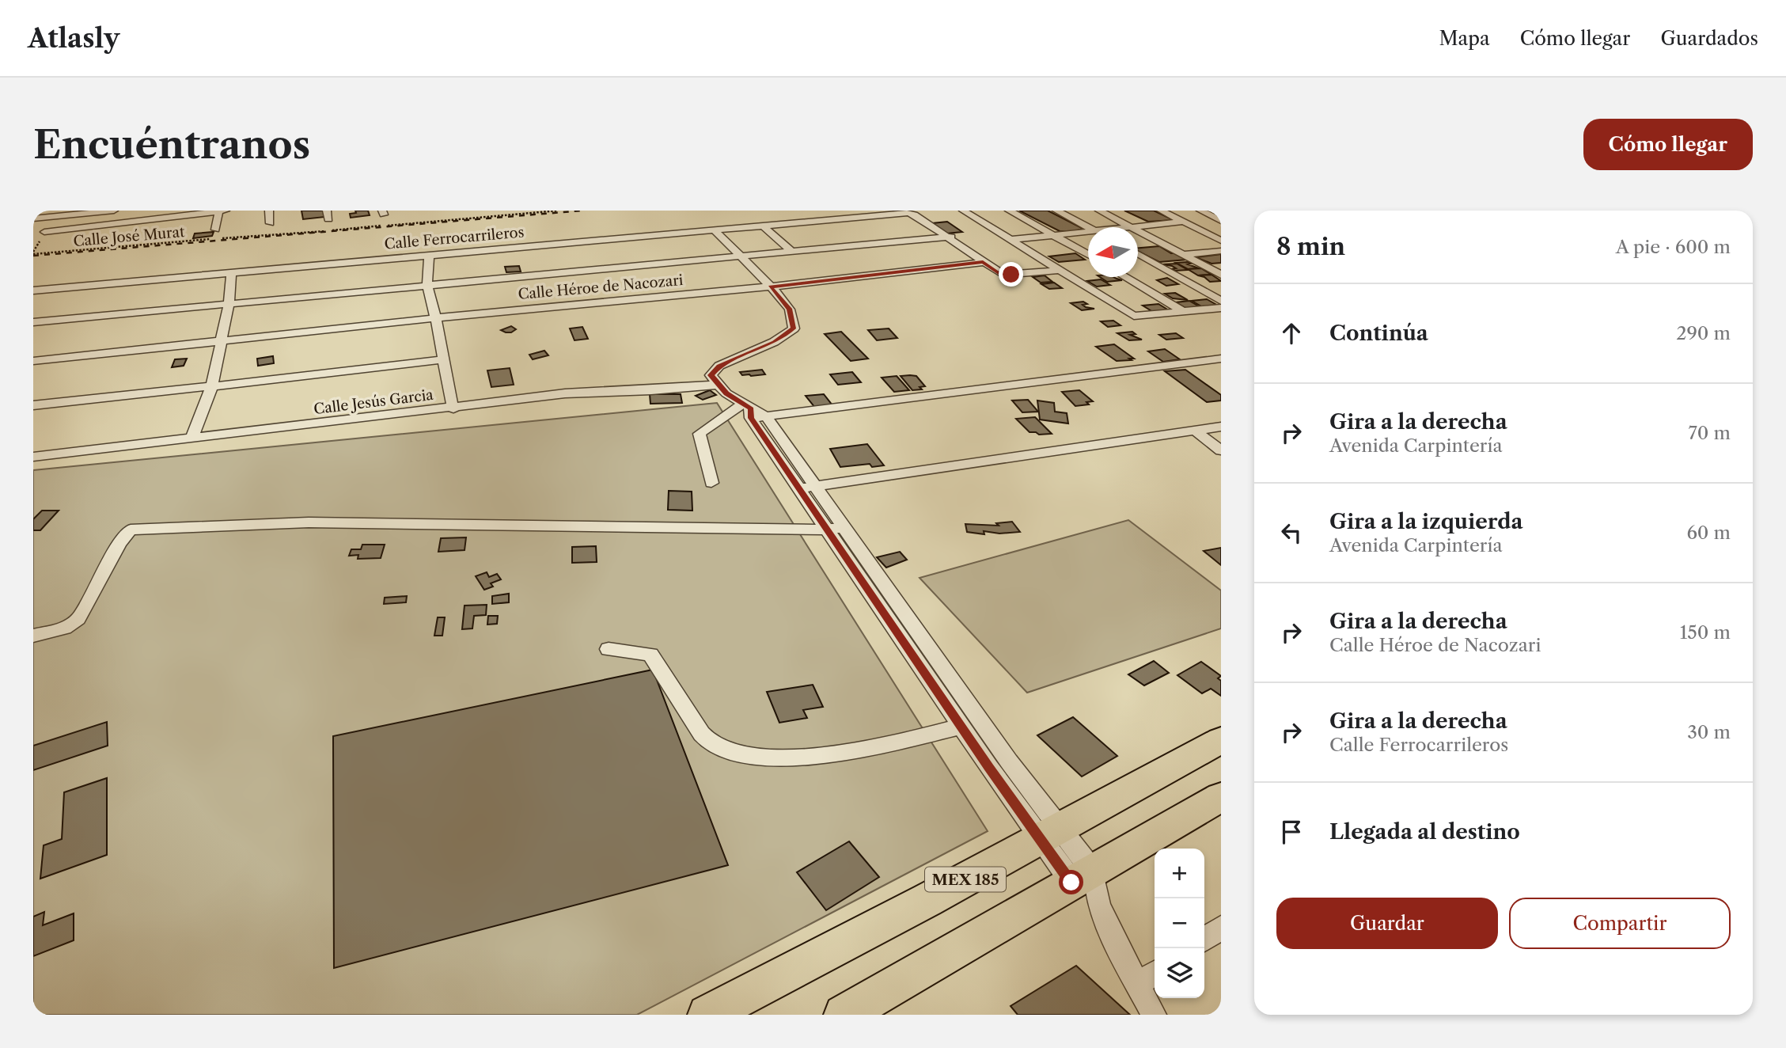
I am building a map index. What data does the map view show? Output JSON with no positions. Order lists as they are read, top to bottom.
{
  "streets": {
    "main road": ["MEX 185"],
    "street": ["Calle Ferrocarrileros", "Calle Héroe de Nacozari", "Calle Jesús Garcia"],
    "path": ["Calle José Murat"]
  },
  "crossings": [
    ["Calle Ferrocarrileros", "Calle Héroe de Nacozari"]
  ],
  "north": "left",
  "page": {
    "header": "Atlasly",
    "nav": ["Mapa", "Cómo llegar", "Guardados"],
    "buttons": [
      "Cómo llegar",
      ["Guardar", "Compartir"]
    ],
    "title": "Encuéntranos",
    "heading": ["8 min", "A pie · 600 m"],
    "list": [
      ["Continúa", "290 m"],
      ["Gira a la derecha", "Avenida Carpintería", "70 m"],
      ["Gira a la izquierda", "Avenida Carpintería", "60 m"],
      ["Gira a la derecha", "Calle Héroe de Nacozari", "150 m"],
      ["Gira a la derecha", "Calle Ferrocarrileros", "30 m"],
      "Llegada al destino"
    ],
    "map_buttons": ["+", "−"]
  }
}
